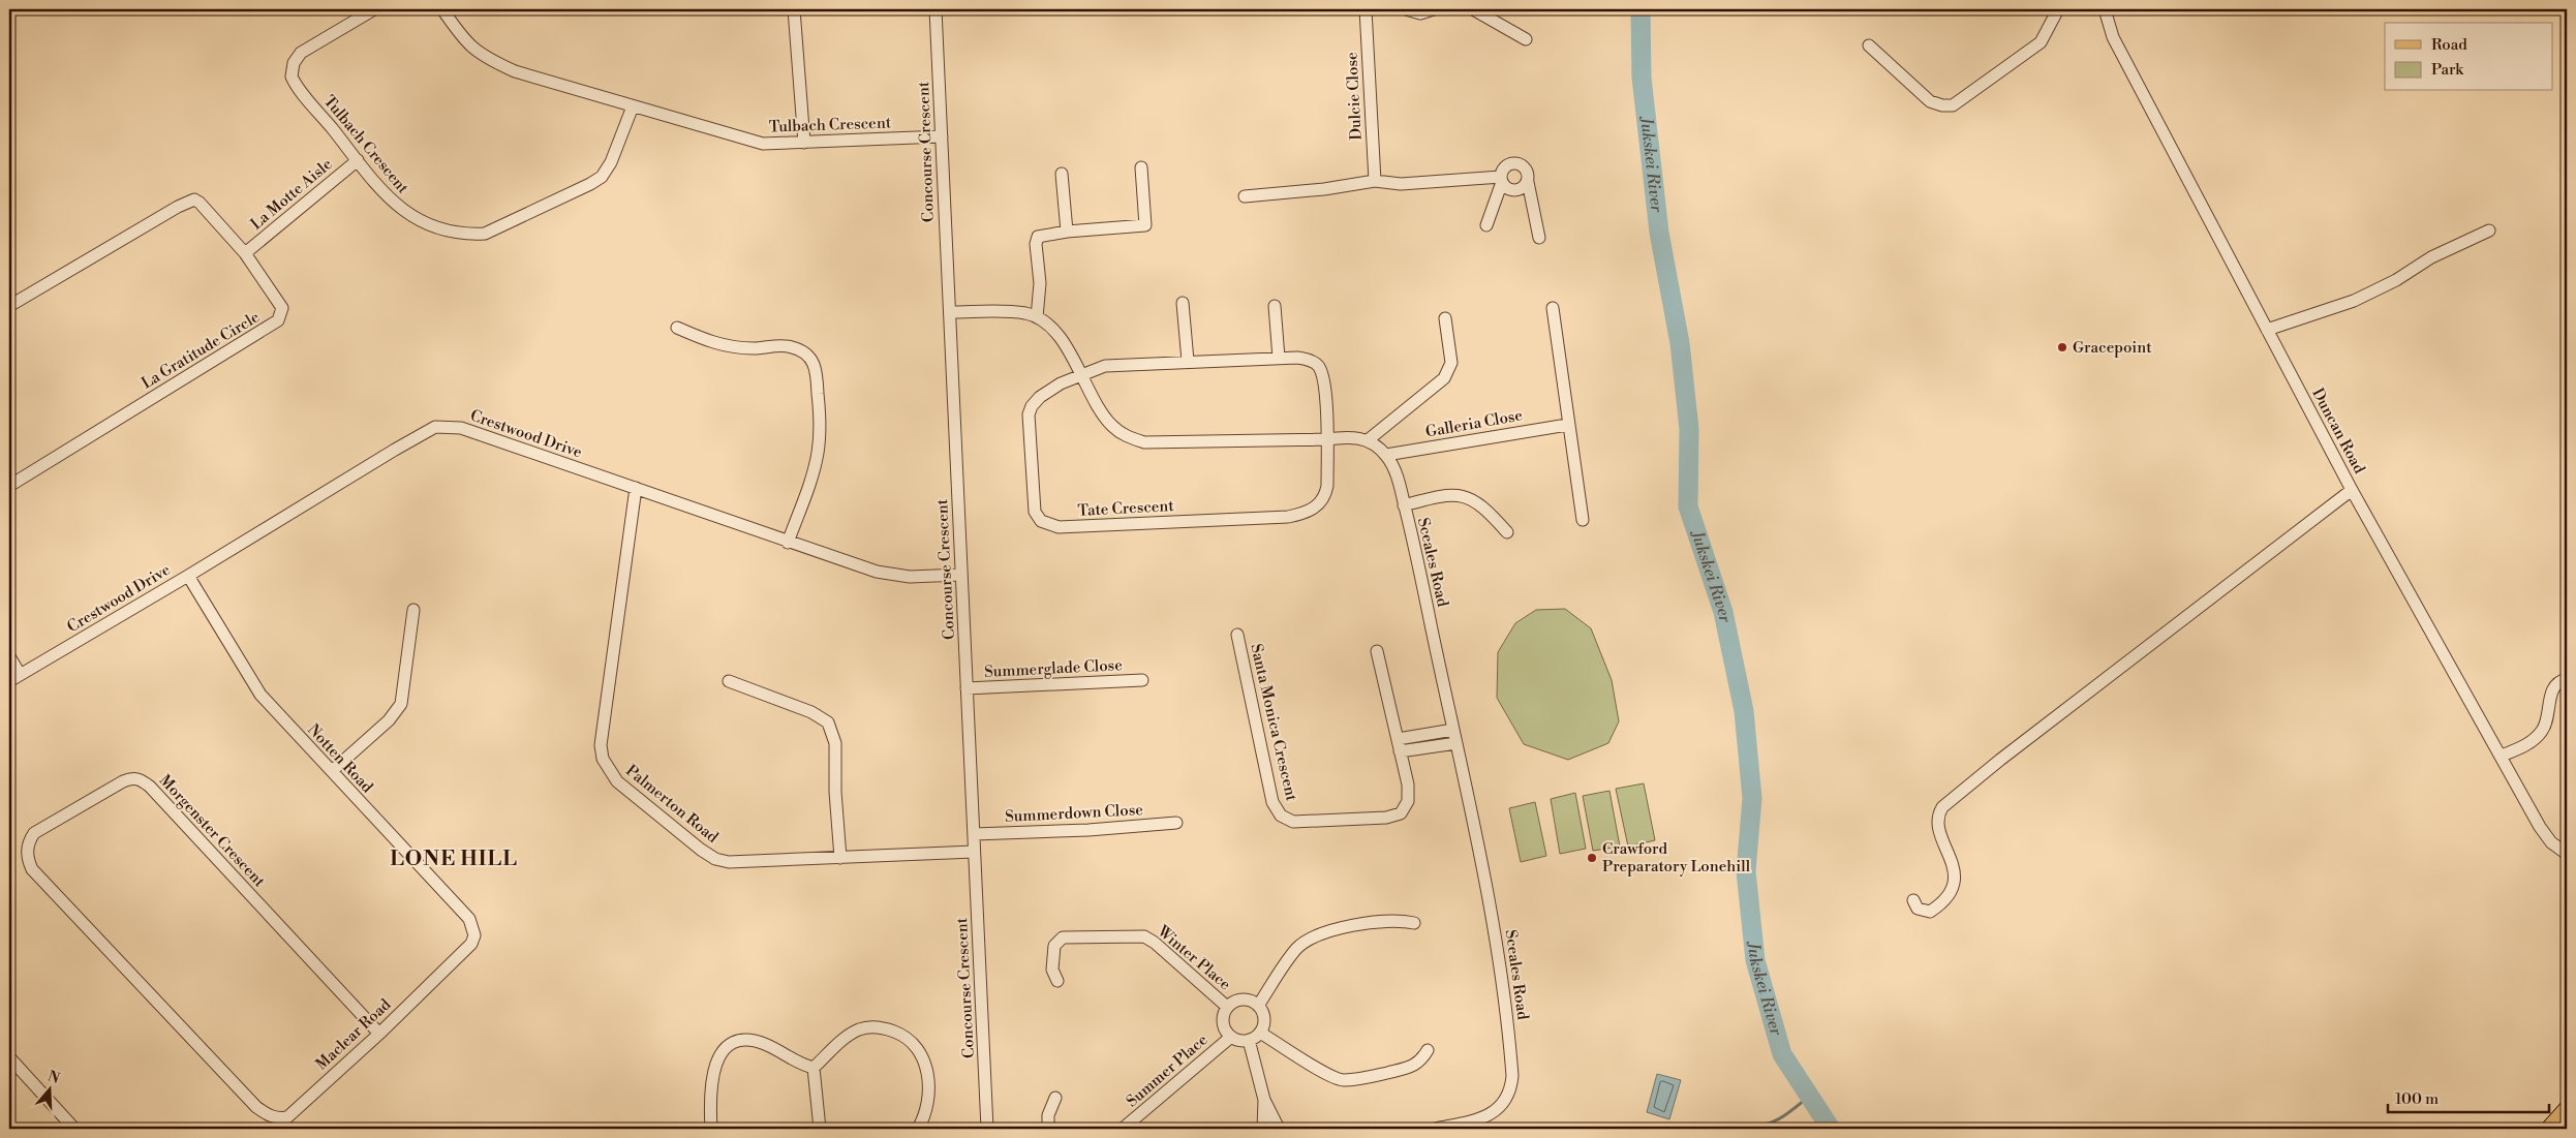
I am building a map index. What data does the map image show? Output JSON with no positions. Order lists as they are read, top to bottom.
{
  "streets": {
    "street": [
      "Dulcie Close",
      "Tulbach Crescent",
      "Concourse Crescent",
      "La Motte Aisle",
      "La Gratitude Circle",
      "Galleria Close",
      "Duncan Road",
      "Crestwood Drive",
      "Tate Crescent",
      "Sceales Road",
      "Summerglade Close",
      "Santa Monica Crescent",
      "Notten Road",
      "Palmerton Road",
      "Summerdown Close",
      "Morgenster Crescent",
      "Winter Place",
      "Maclear Road",
      "Summer Place"
    ]
  },
  "crossings": [
    ["Tulbach Crescent", "Concourse Crescent"],
    ["Tulbach Crescent", "La Motte Aisle"],
    ["Concourse Crescent", "Crestwood Drive"],
    ["Concourse Crescent", "Summerglade Close"],
    ["Concourse Crescent", "Palmerton Road"],
    ["Concourse Crescent", "Summerdown Close"],
    ["La Motte Aisle", "La Gratitude Circle"],
    ["Galleria Close", "Sceales Road"],
    ["Crestwood Drive", "Notten Road"],
    ["Crestwood Drive", "Palmerton Road"],
    ["Notten Road", "Maclear Road"],
    ["Morgenster Crescent", "Maclear Road"],
    ["Winter Place", "Summer Place"]
  ],
  "districts": ["LONE HILL"],
  "water": ["Jukskei River"],
  "places": ["Gracepoint", "Crawford Preparatory Lonehill"],
  "legend": ["Road", "Park"],
  "scale_bar": "100 m",
  "north": "top"
}
